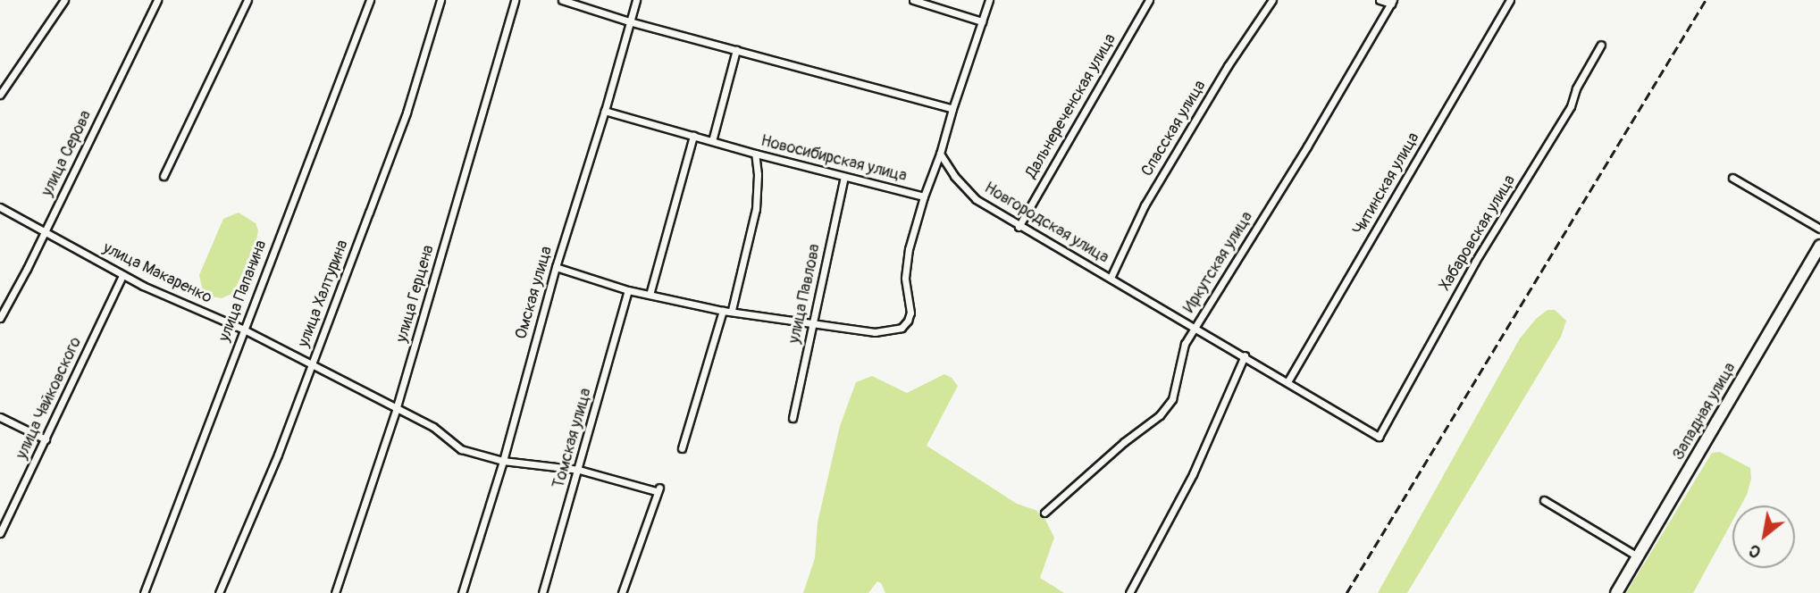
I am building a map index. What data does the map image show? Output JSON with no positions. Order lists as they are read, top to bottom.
{
  "streets": {
    "main road": ["Западная улица"],
    "street": [
      "Дальнереченская улица",
      "Спасская улица",
      "улица Серова",
      "Новосибирская улица",
      "Читинская улица",
      "Новгородская улица",
      "Хабаровская улица",
      "Иркутская улица",
      "улица Макаренко",
      "улица Папанина",
      "Омская улица",
      "улица Халтурина",
      "улица Герцена",
      "улица Павлова",
      "улица Чайковского",
      "Томская улица"
    ]
  },
  "crossings": [
    ["Дальнереченская улица", "Новгородская улица"],
    ["Спасская улица", "Новгородская улица"],
    ["улица Серова", "улица Макаренко"],
    ["Новосибирская улица", "Омская улица"],
    ["Новосибирская улица", "улица Павлова"],
    ["Читинская улица", "Новгородская улица"],
    ["Новгородская улица", "Хабаровская улица"],
    ["Новгородская улица", "Иркутская улица"],
    ["улица Макаренко", "улица Папанина"],
    ["улица Макаренко", "Омская улица"],
    ["улица Макаренко", "улица Халтурина"],
    ["улица Макаренко", "улица Герцена"],
    ["улица Макаренко", "улица Чайковского"],
    ["улица Макаренко", "Томская улица"]
  ],
  "north": "bottom left"
}
